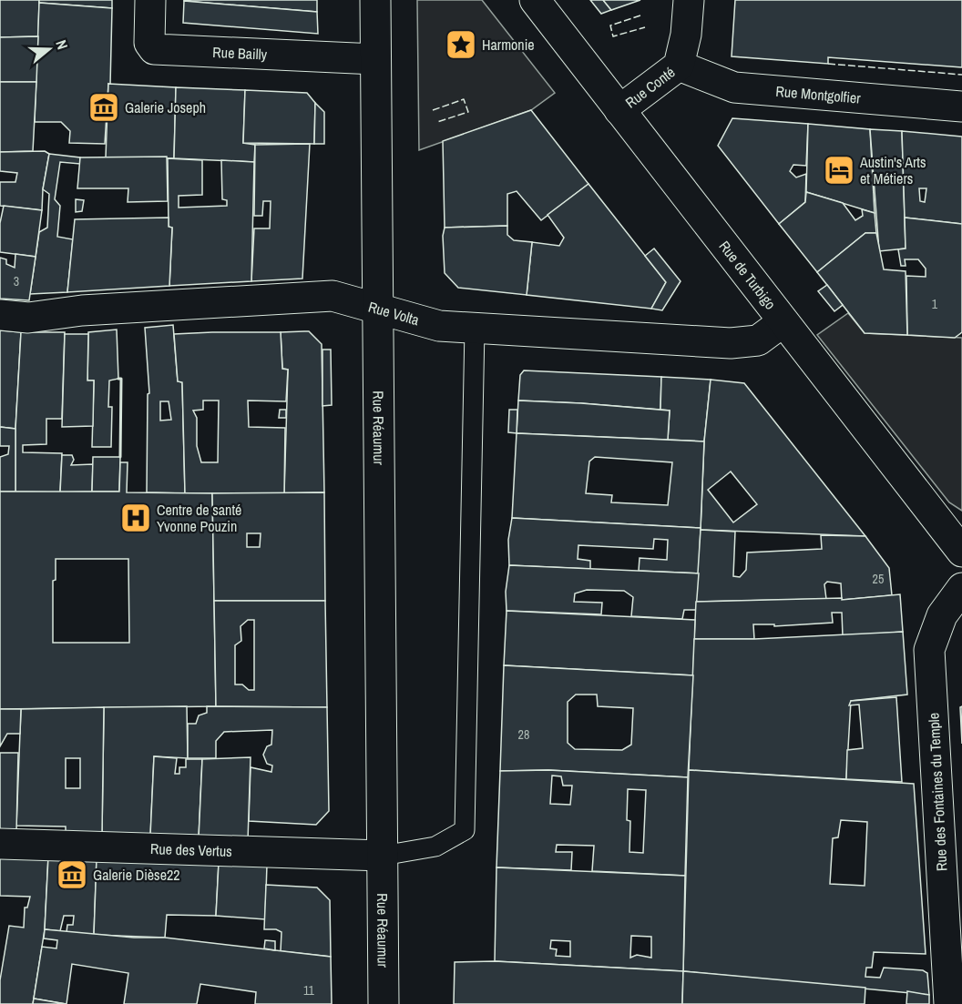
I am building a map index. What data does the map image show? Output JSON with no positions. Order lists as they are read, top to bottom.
{
  "streets": {
    "street": [
      "Rue Bailly",
      "Rue Conté",
      "Rue Montgolfier",
      "Rue de Turbigo",
      "Rue Volta",
      "Rue Réaumur",
      "Rue des Fontaines du Temple",
      "Rue des Vertus"
    ]
  },
  "crossings": [
    ["Rue Bailly", "Rue Réaumur"],
    ["Rue Conté", "Rue Montgolfier"],
    ["Rue Conté", "Rue de Turbigo"],
    ["Rue de Turbigo", "Rue Volta"],
    ["Rue Volta", "Rue Réaumur"],
    ["Rue Réaumur", "Rue des Vertus"]
  ],
  "places": {
    "place": ["Harmonie"],
    "museum": ["Galerie Joseph", "Galerie Dièse22"],
    "hotel": ["Austin's Arts et Métiers"],
    "hospital": ["Centre de santé Yvonne Pouzin"]
  },
  "house_numbers": [
    "3",
    "1",
    "25",
    "28",
    "11"
  ],
  "north": "right"
}
